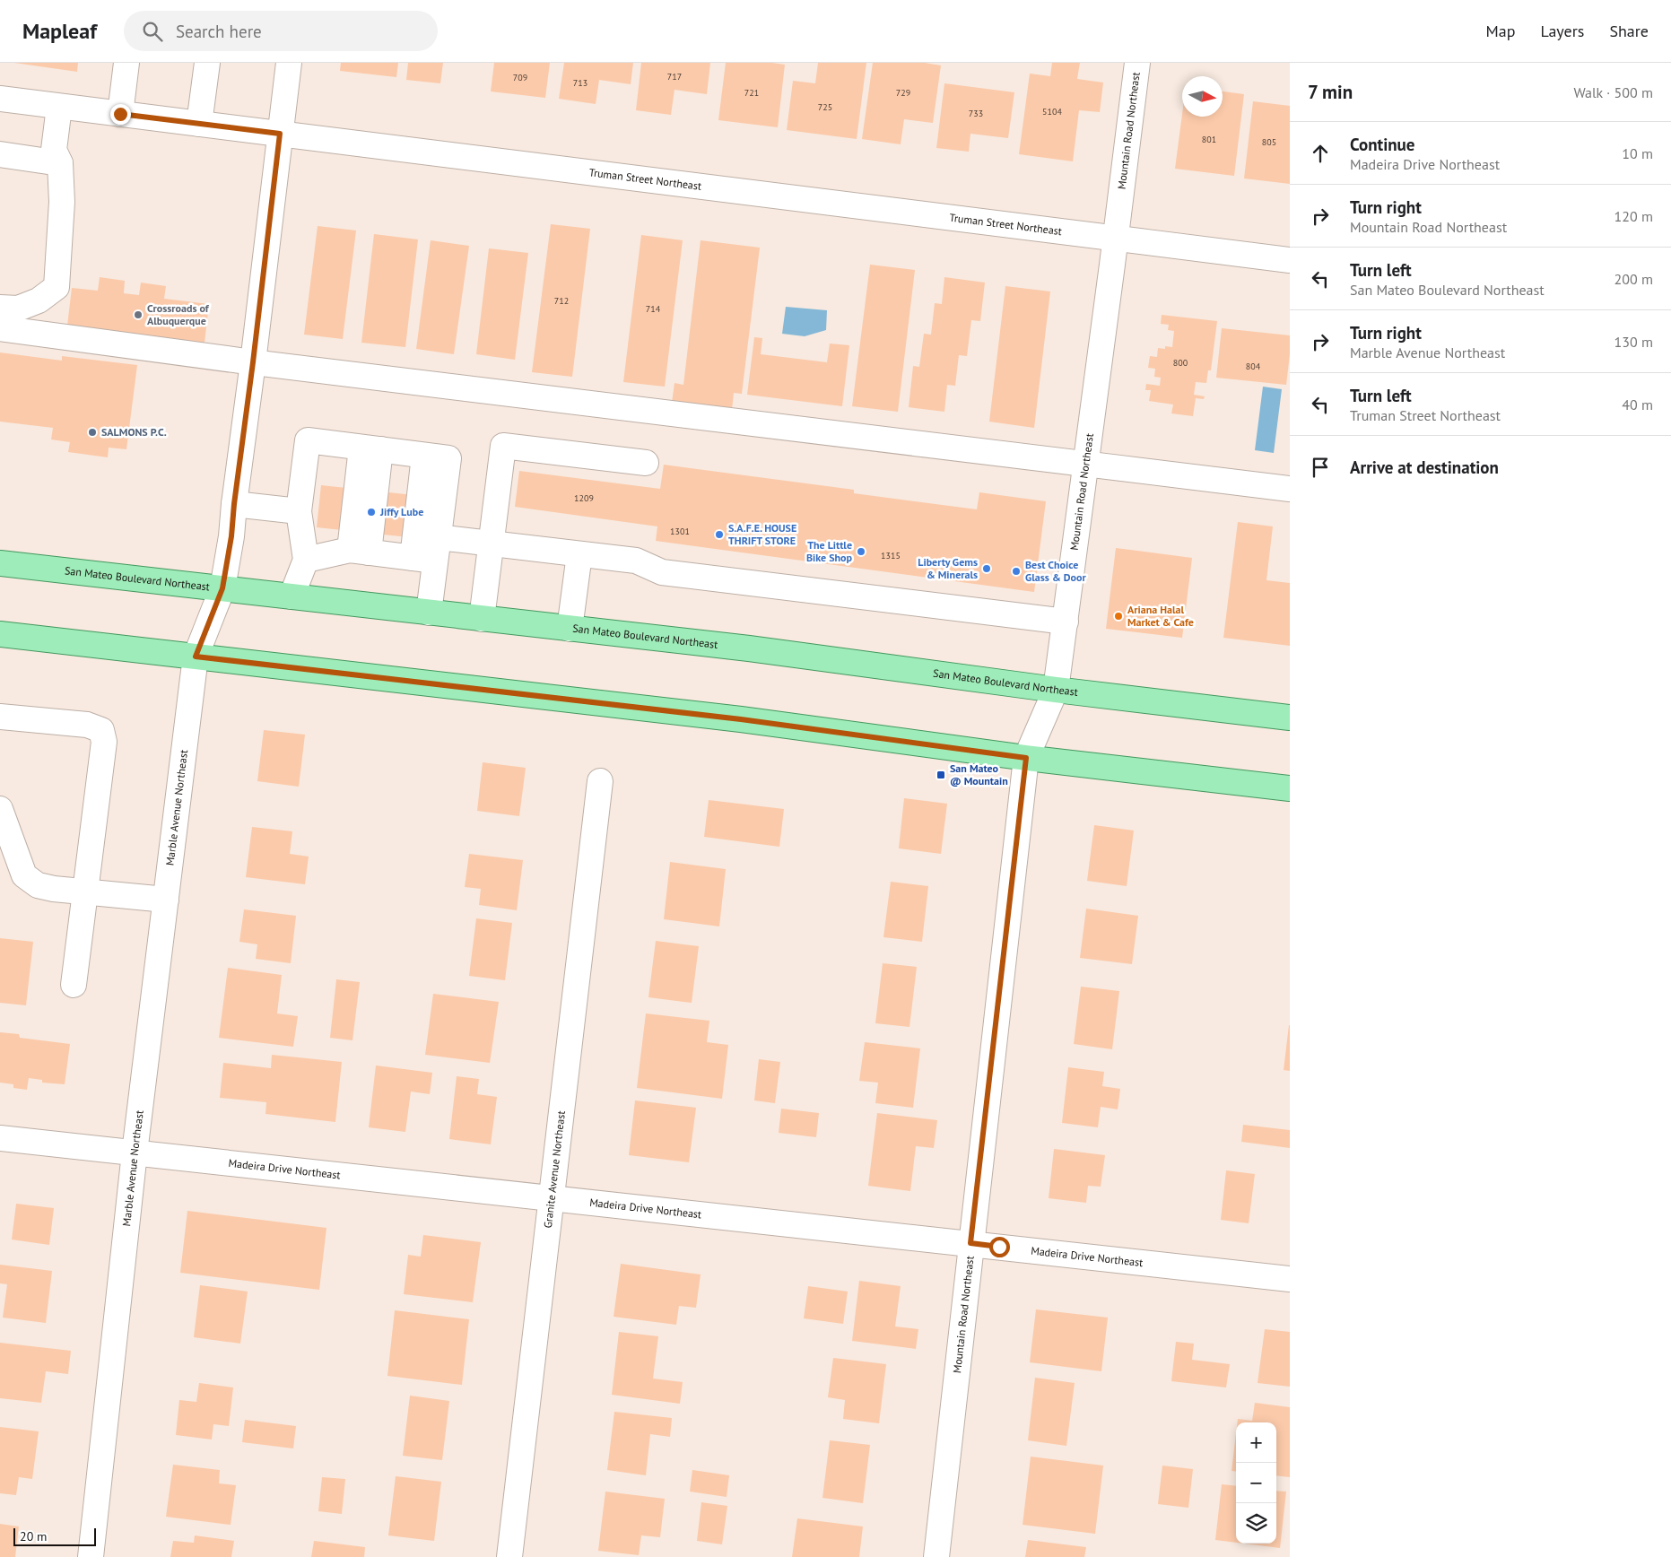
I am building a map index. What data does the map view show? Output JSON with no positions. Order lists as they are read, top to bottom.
{
  "streets": {
    "main road": ["San Mateo Boulevard Northeast"],
    "street": [
      "Mountain Road Northeast",
      "Truman Street Northeast",
      "Marble Avenue Northeast",
      "Madeira Drive Northeast",
      "Granite Avenue Northeast"
    ]
  },
  "crossings": [
    ["Mountain Road Northeast", "Truman Street Northeast"],
    ["Mountain Road Northeast", "San Mateo Boulevard Northeast"],
    ["Mountain Road Northeast", "Madeira Drive Northeast"],
    ["Truman Street Northeast", "Marble Avenue Northeast"],
    ["San Mateo Boulevard Northeast", "Marble Avenue Northeast"],
    ["Marble Avenue Northeast", "Madeira Drive Northeast"],
    ["Madeira Drive Northeast", "Granite Avenue Northeast"]
  ],
  "places": {
    "other": [
      "Crossroads of Albuquerque",
      "SALMONS P.C.",
      "Jiffy Lube",
      "S.A.F.E. HOUSE THRIFT STORE",
      "The Little Bike Shop",
      "Liberty Gems & Minerals",
      "Best Choice Glass & Door",
      "Ariana Halal Market & Cafe"
    ],
    "transit": ["San Mateo @ Mountain"]
  },
  "house_numbers": [
    "717",
    "709",
    "713",
    "721",
    "729",
    "725",
    "5104",
    "733",
    "801",
    "805",
    "712",
    "714",
    "800",
    "804",
    "1209",
    "1301",
    "1315"
  ],
  "scale_bar": "20 m",
  "north": "right",
  "page": {
    "header": "Mapleaf",
    "search": "Search here",
    "nav": ["Map", "Layers", "Share"],
    "heading": ["7 min", "Walk · 500 m"],
    "list": [
      ["Continue", "Madeira Drive Northeast", "10 m"],
      ["Turn right", "Mountain Road Northeast", "120 m"],
      ["Turn left", "San Mateo Boulevard Northeast", "200 m"],
      ["Turn right", "Marble Avenue Northeast", "130 m"],
      ["Turn left", "Truman Street Northeast", "40 m"],
      "Arrive at destination"
    ],
    "map_buttons": ["+", "−"],
    "scale": "20 m"
  }
}
